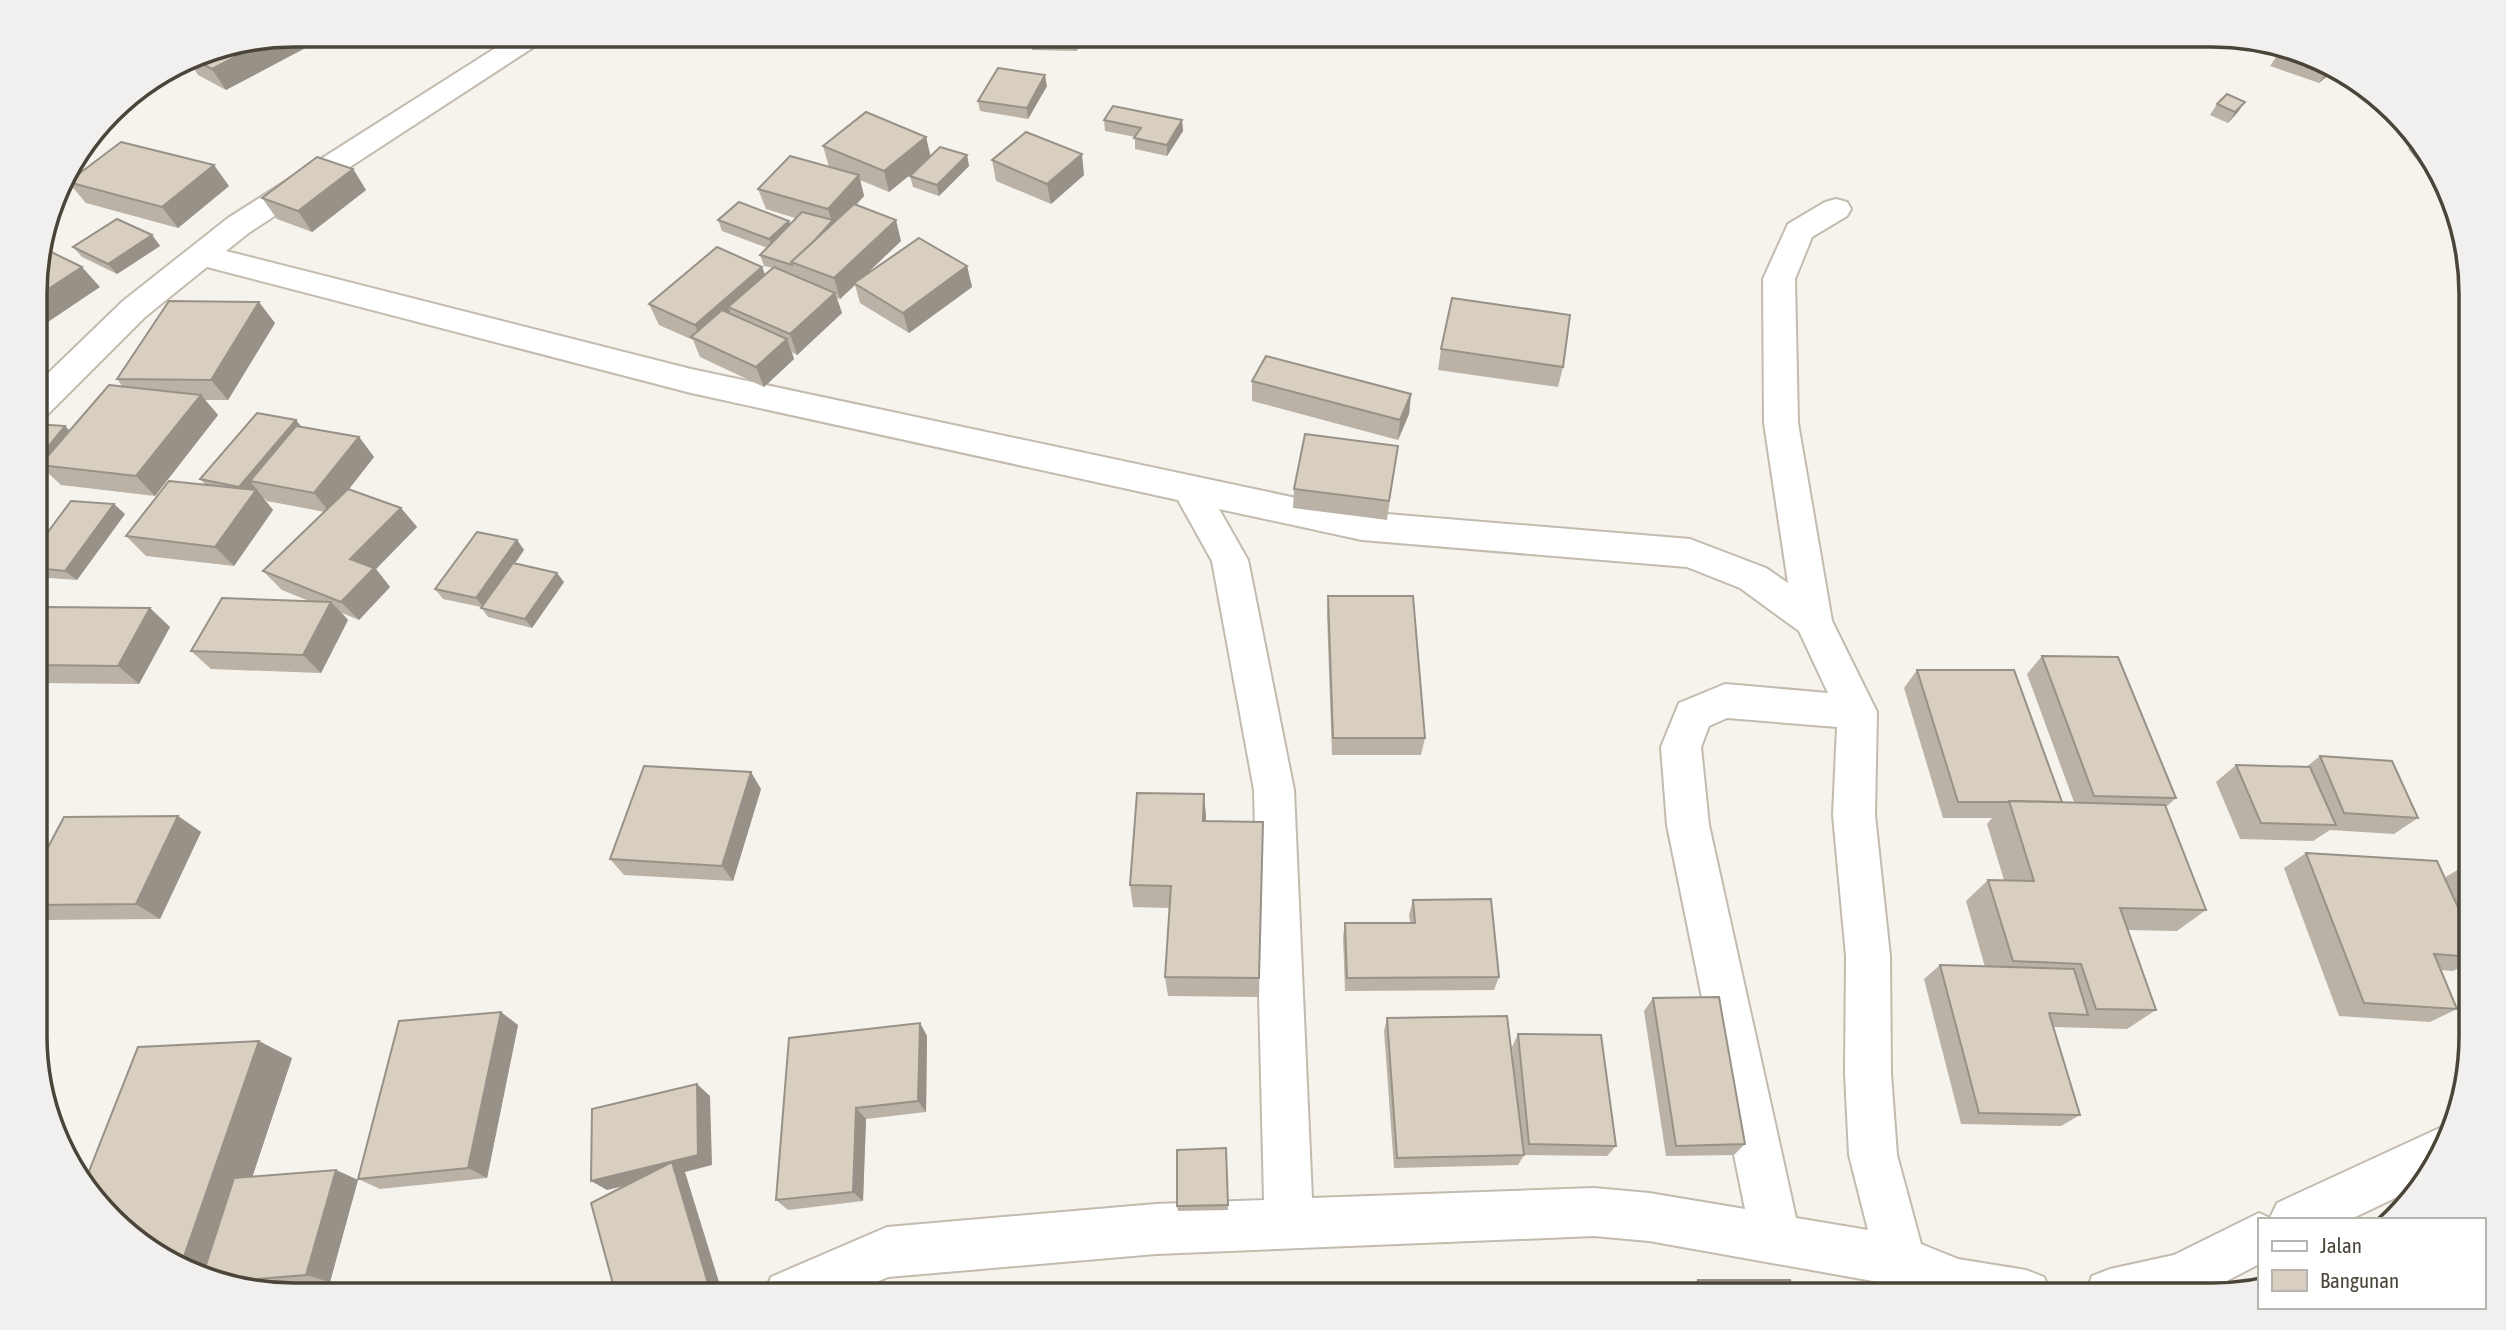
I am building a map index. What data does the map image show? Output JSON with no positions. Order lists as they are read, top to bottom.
{
  "legend": ["Jalan", "Bangunan"]
}
